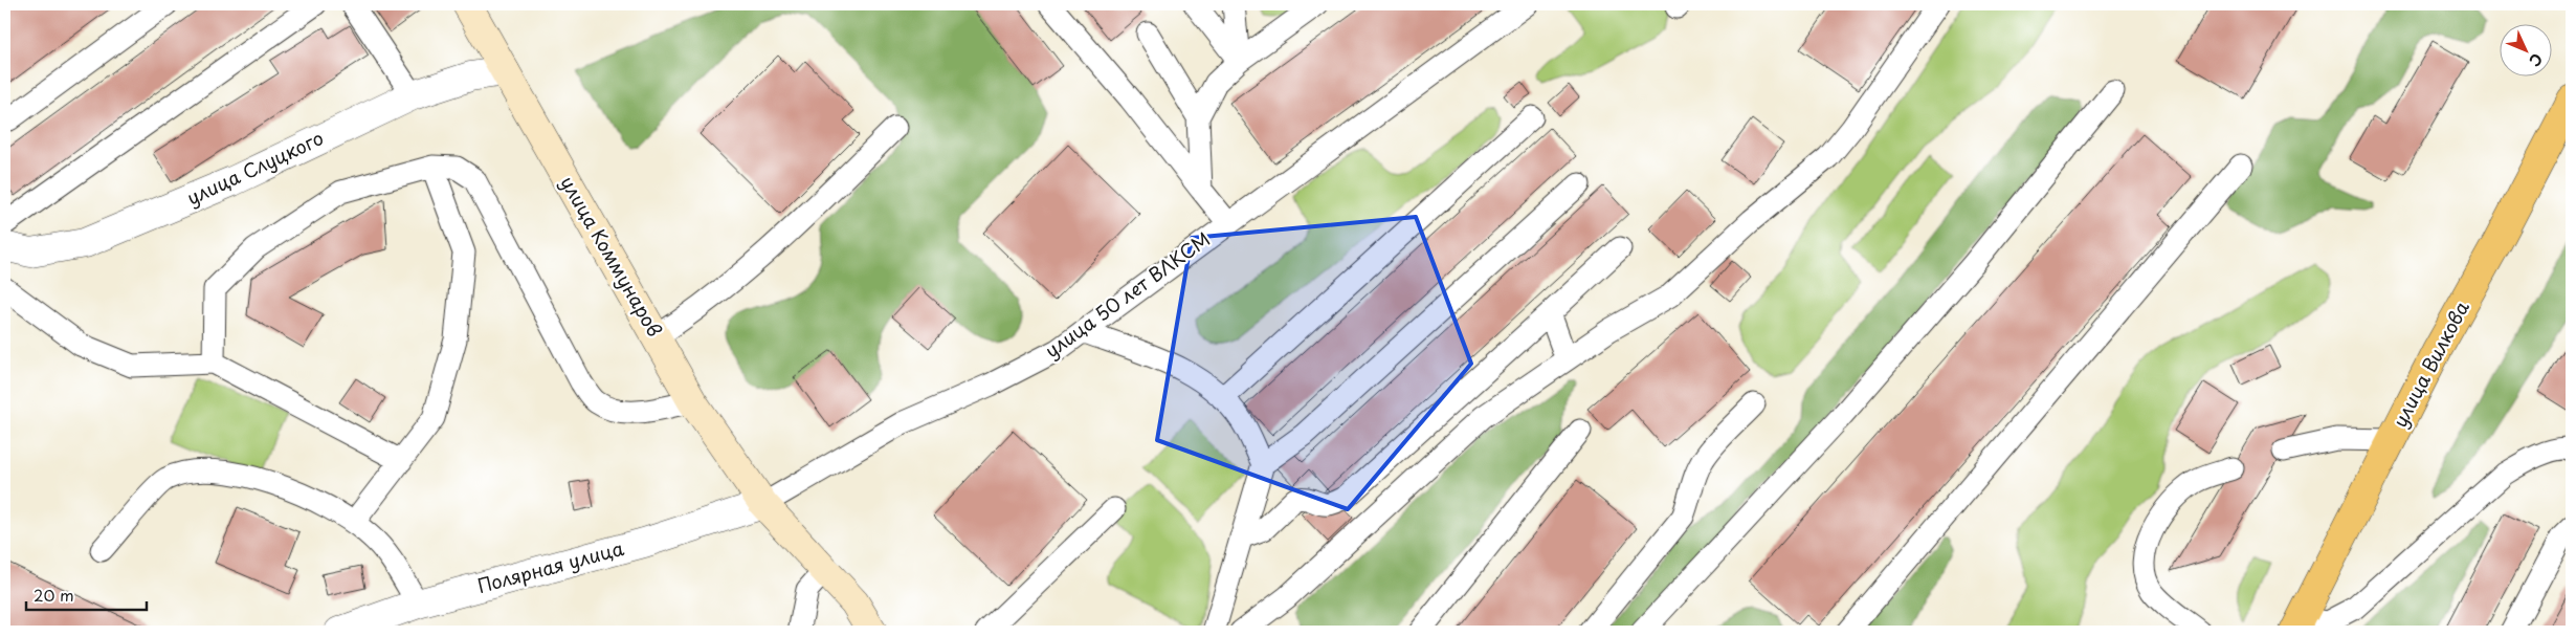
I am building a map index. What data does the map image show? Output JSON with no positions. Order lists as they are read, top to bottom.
{
  "streets": {
    "main road": ["улица Коммунаров", "улица Вилкова"],
    "street": ["улица Слуцкого", "Полярная улица"],
    "lane": ["улица 50 лет ВЛКСМ"]
  },
  "crossings": [
    ["улица Слуцкого", "улица Коммунаров"],
    ["улица Коммунаров", "улица 50 лет ВЛКСМ"],
    ["улица Коммунаров", "Полярная улица"],
    ["улица 50 лет ВЛКСМ", "Полярная улица"]
  ],
  "scale_bar": "20 m",
  "north": "bottom right"
}
